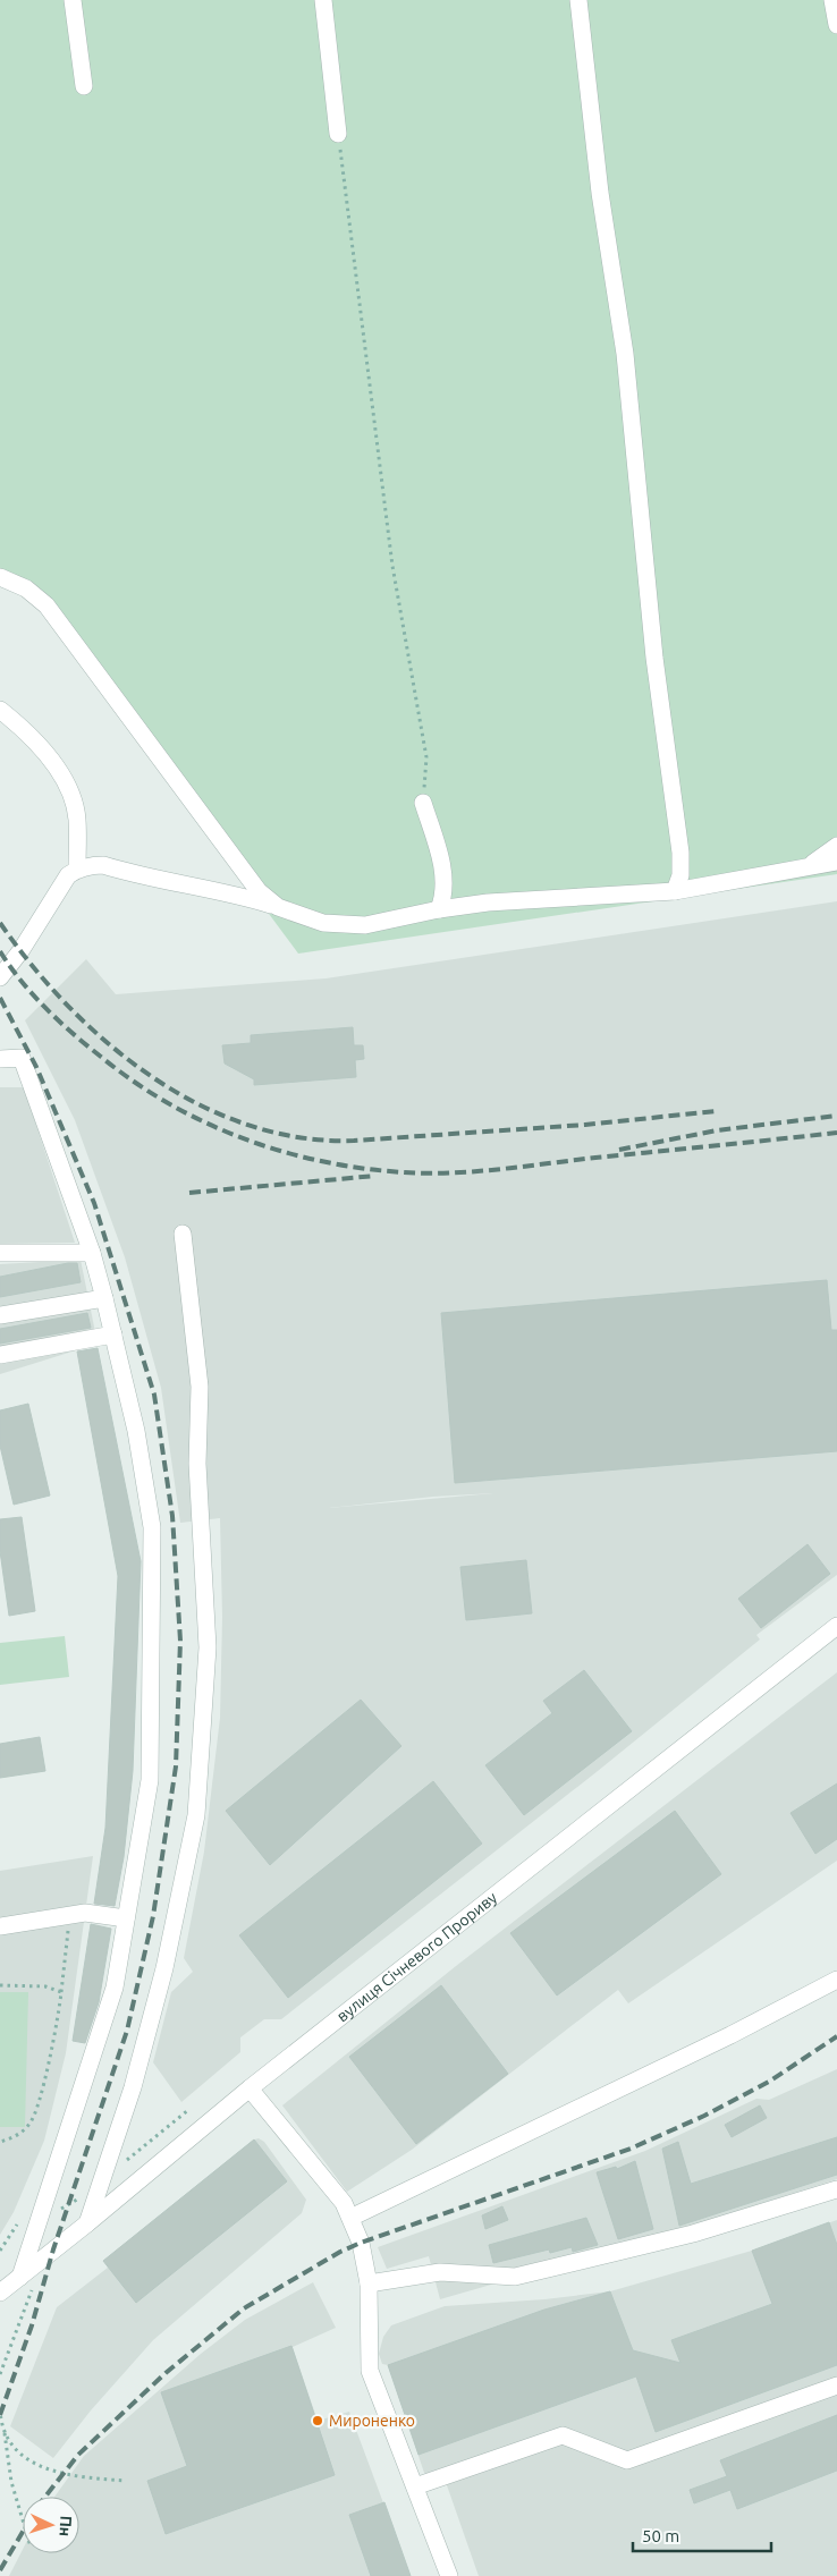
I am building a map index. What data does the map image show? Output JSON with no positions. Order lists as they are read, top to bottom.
{
  "streets": {
    "street": ["вулиця Січневого Прориву"]
  },
  "places": ["Мироненко"],
  "scale_bar": "50 m",
  "north": "right"
}
